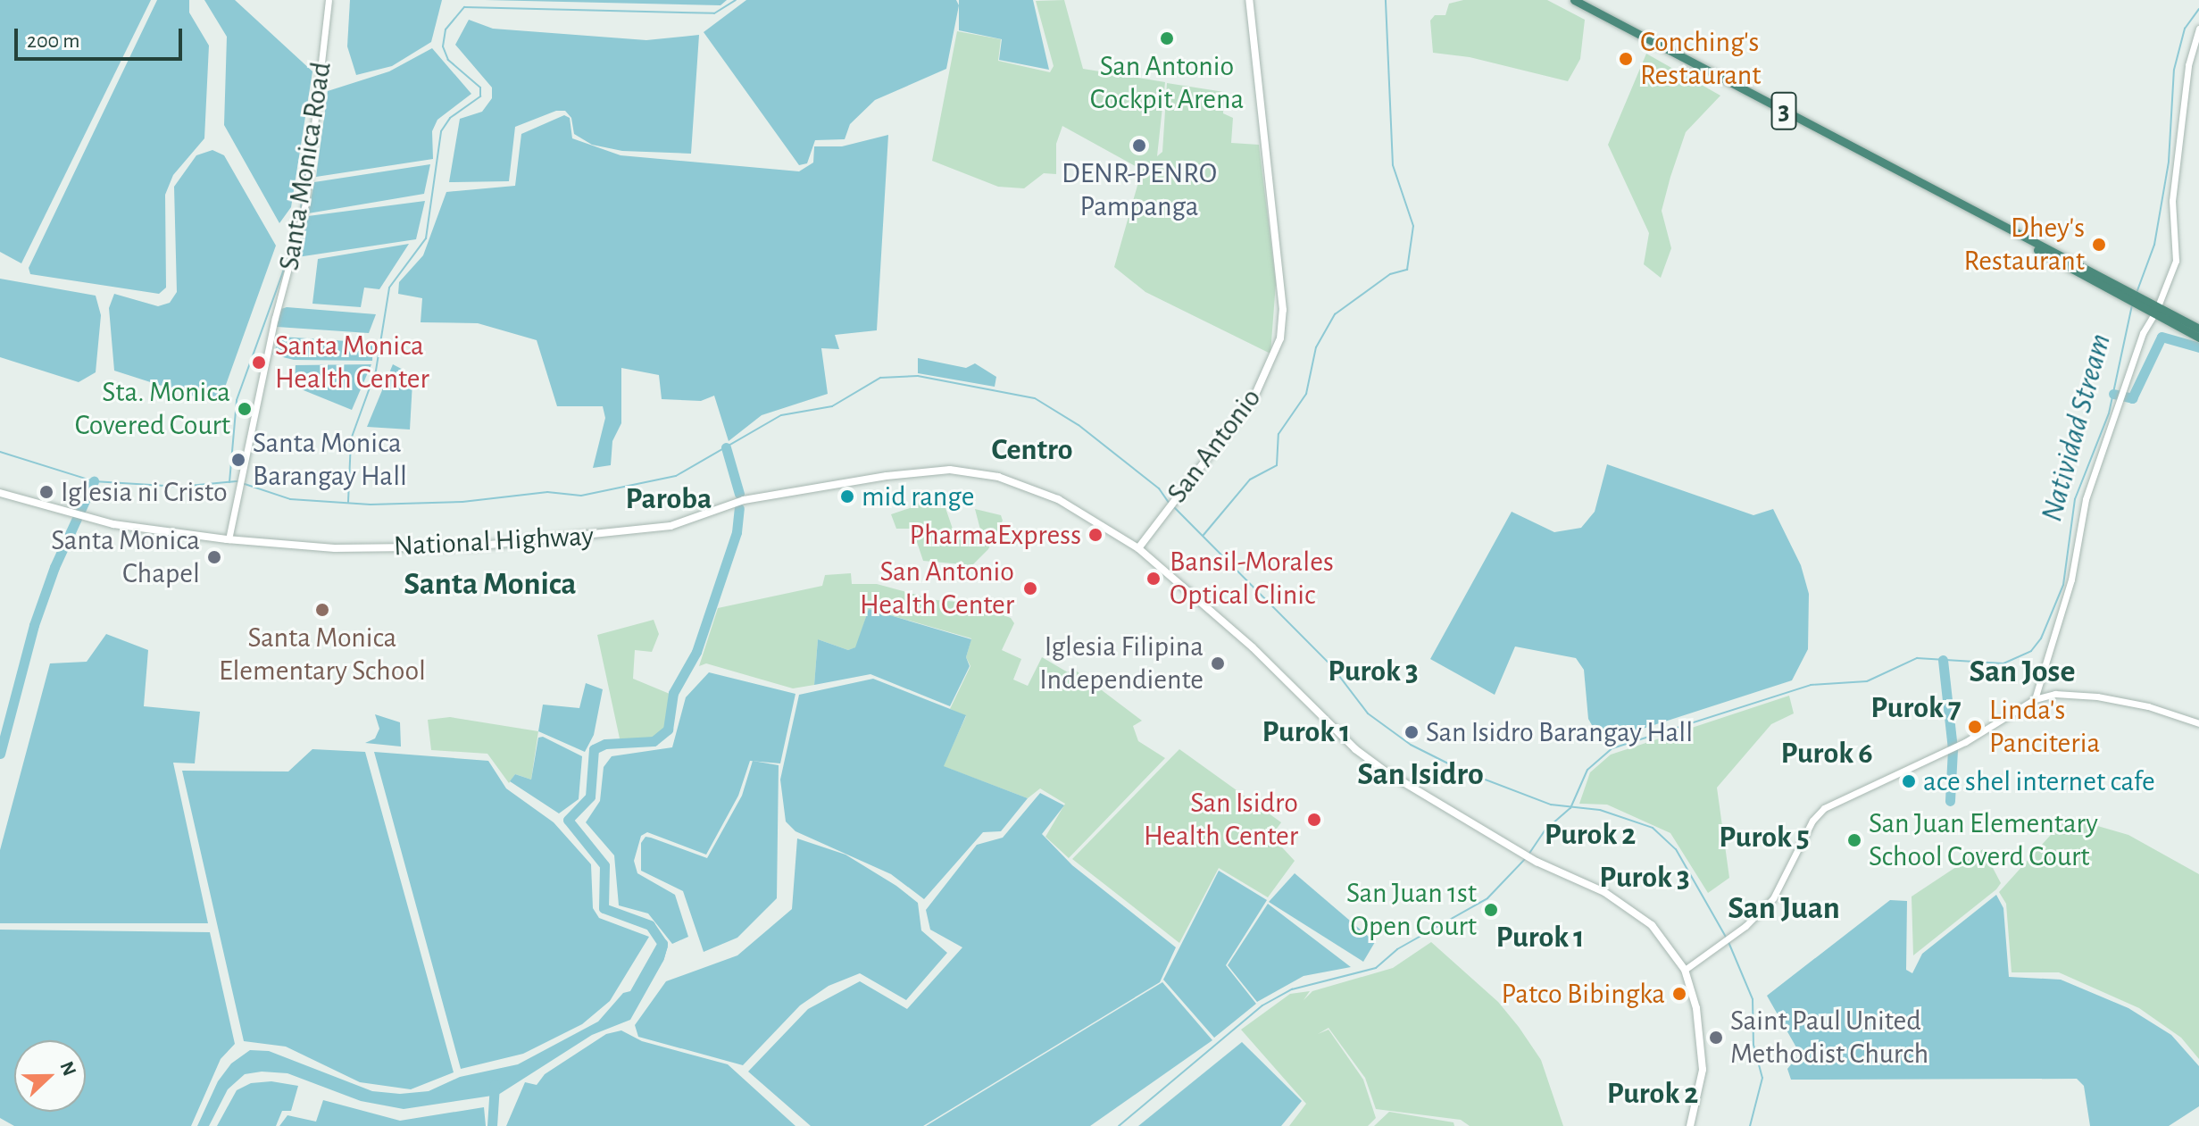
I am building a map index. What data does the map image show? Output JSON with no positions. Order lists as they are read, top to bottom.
{
  "streets": {
    "highway": ["3"],
    "main road": ["San Antonio", "National Highway"],
    "street": ["Santa Monica Road"]
  },
  "crossings": [
    ["Santa Monica Road", "National Highway"],
    ["San Antonio", "National Highway"]
  ],
  "districts": [
    "Centro",
    "Paroba",
    "Santa Monica",
    "Purok 3",
    "San Jose",
    "Purok 7",
    "Purok 1",
    "Purok 6",
    "San Isidro",
    "Purok 2",
    "Purok 5",
    "Purok 3",
    "San Juan",
    "Purok 1",
    "Purok 2"
  ],
  "water": ["Natividad Stream"],
  "places": [
    "San Antonio Cockpit Arena",
    "Conching's Restaurant",
    "DENR-PENRO Pampanga",
    "Dhey's Restaurant",
    "Santa Monica Health Center",
    "Sta. Monica Covered Court",
    "Santa Monica Barangay Hall",
    "Iglesia ni Cristo",
    "mid range",
    "PharmaExpress",
    "Santa Monica Chapel",
    "Bansil-Morales Optical Clinic",
    "San Antonio Health Center",
    "Santa Monica Elementary School",
    "Iglesia Filipina Independiente",
    "Linda's Panciteria",
    "San Isidro Barangay Hall",
    "ace shel internet cafe",
    "San Isidro Health Center",
    "San Juan Elementary School Coverd Court",
    "San Juan 1st Open Court",
    "Patco Bibingka",
    "Saint Paul United Methodist Church"
  ],
  "scale_bar": "200 m",
  "north": "right"
}
